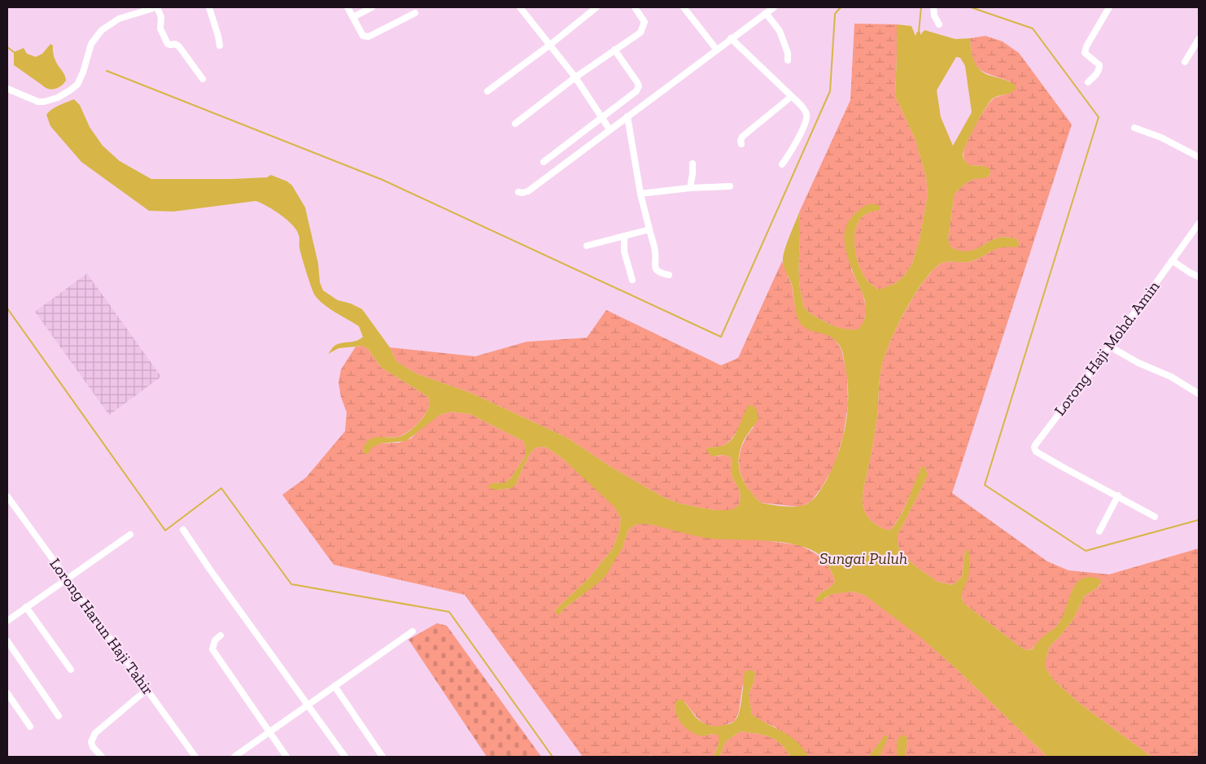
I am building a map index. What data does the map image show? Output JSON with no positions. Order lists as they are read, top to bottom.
{
  "streets": {
    "street": ["Lorong Haji Mohd. Amin", "Lorong Harun Haji Tahir"]
  },
  "water": ["Sungai Puluh"]
}
